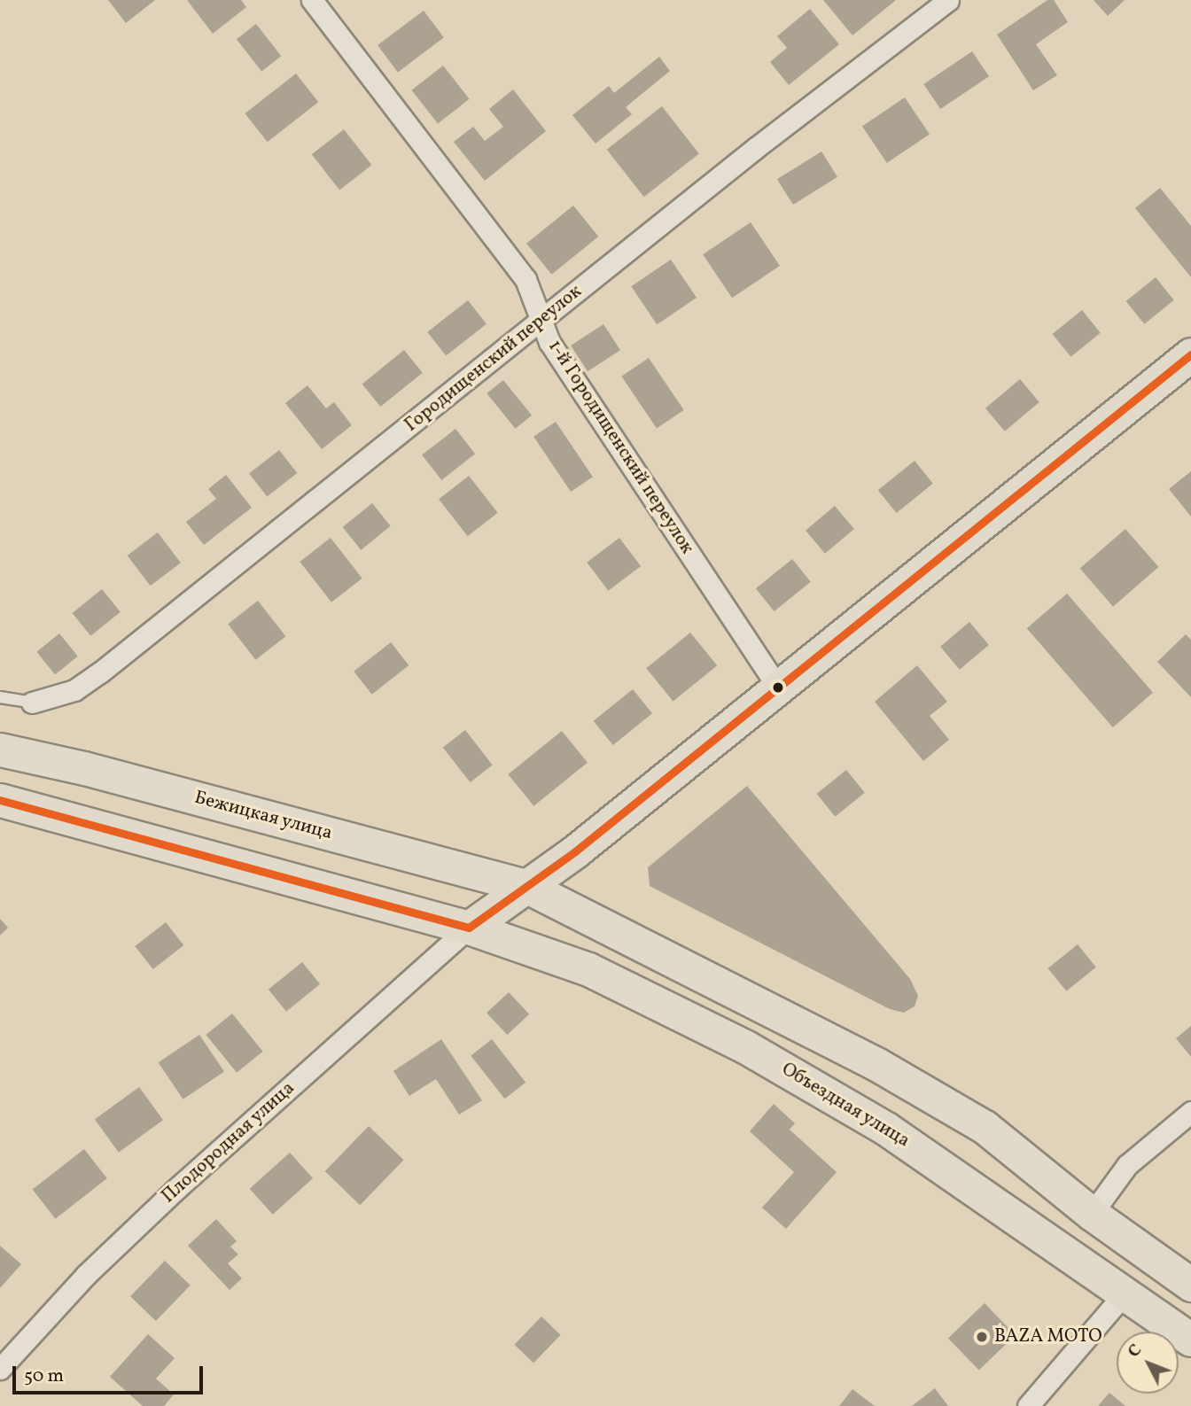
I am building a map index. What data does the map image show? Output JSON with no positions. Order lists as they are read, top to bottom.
{
  "streets": {
    "main road": ["Бежицкая улица", "Объездная улица"],
    "street": ["Городищенский переулок", "1-й Городищенский переулок", "Плодородная улица"]
  },
  "crossings": [
    ["Городищенский переулок", "1-й Городищенский переулок"],
    ["Объездная улица", "Плодородная улица"]
  ],
  "places": ["BAZA MOTO"],
  "scale_bar": "50 m",
  "north": "top left"
}
